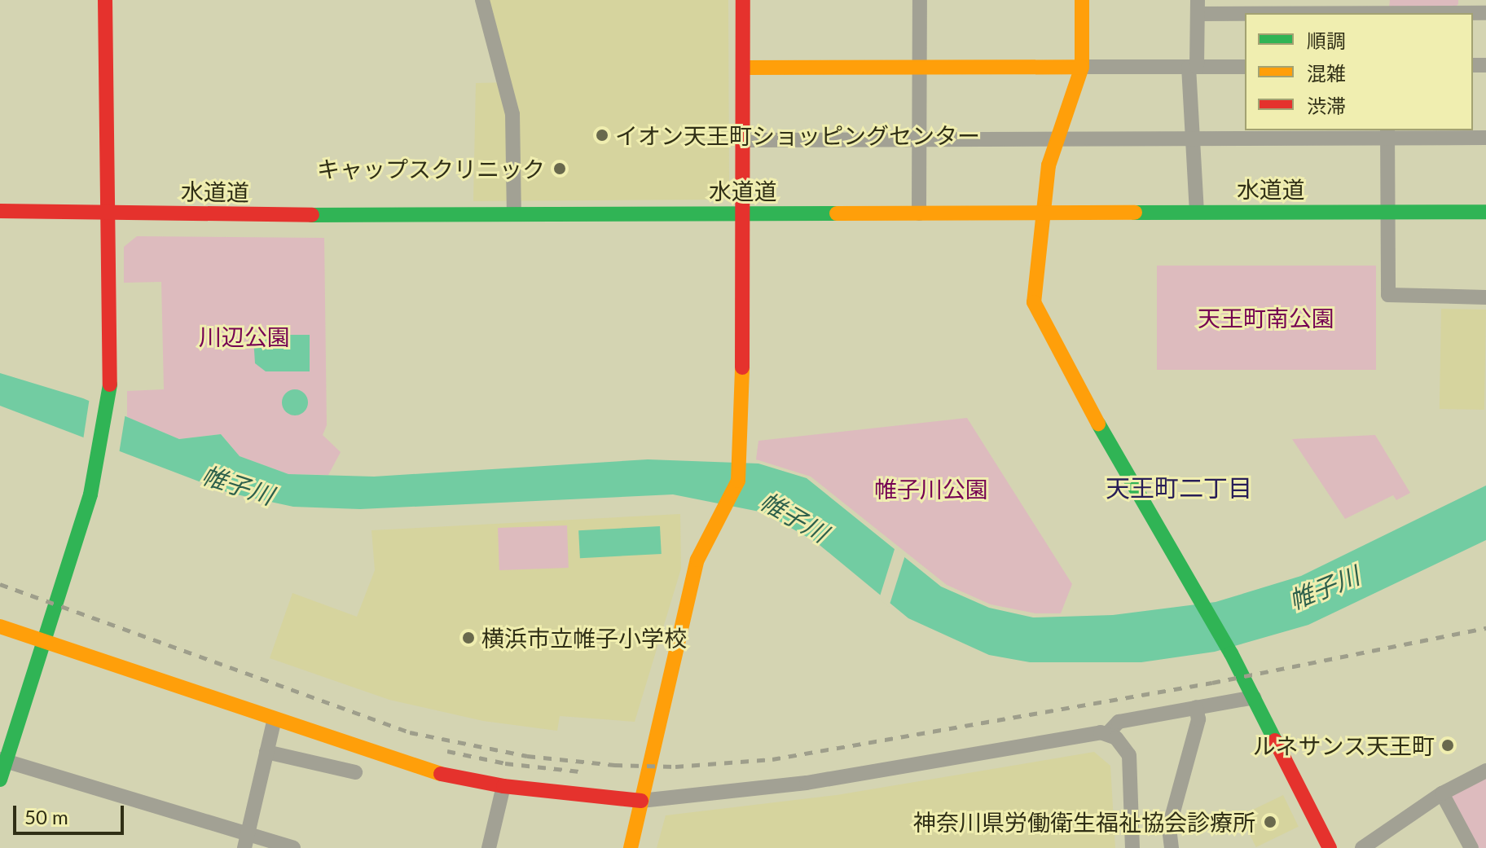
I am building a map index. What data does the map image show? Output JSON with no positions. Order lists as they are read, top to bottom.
{
  "streets": {
    "street": ["水道道"]
  },
  "districts": ["天王町二丁目"],
  "water": ["帷子川"],
  "parks": ["天王町南公園", "川辺公園", "帷子川公園"],
  "places": [
    "イオン天王町ショッピングセンター",
    "キャップスクリニック",
    "横浜市立帷子小学校",
    "ルネサンス天王町",
    "神奈川県労働衛生福祉協会診療所"
  ],
  "legend": ["順調", "混雑", "渋滞"],
  "scale_bar": "50 m"
}
